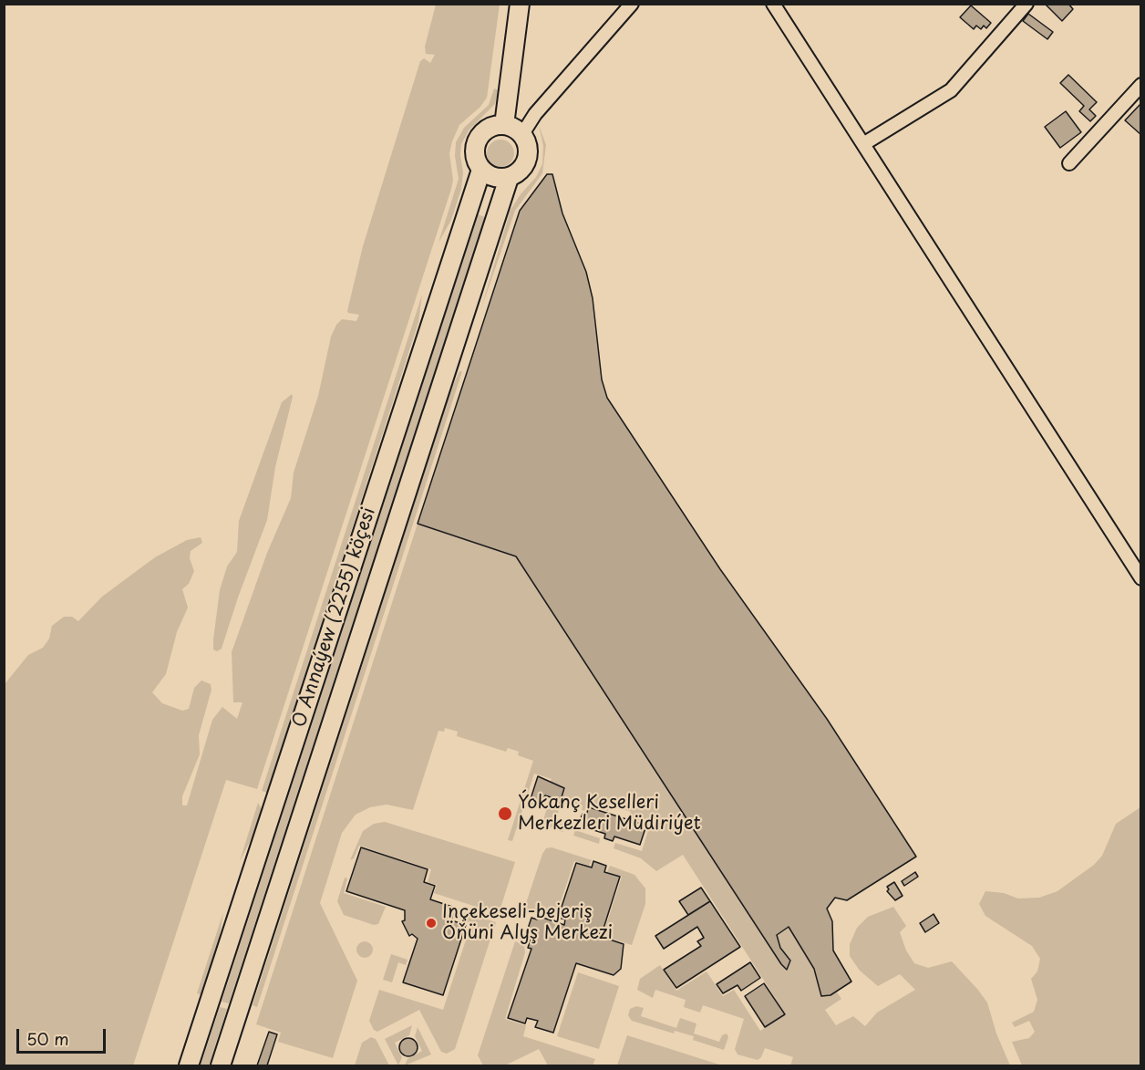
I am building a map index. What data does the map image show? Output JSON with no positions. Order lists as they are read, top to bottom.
{
  "streets": {
    "main road": ["O Annaýew (2255) köçesi"]
  },
  "places": ["Ýokanç Keselleri Merkezleri Müdiriýet", "Inçekeseli-bejeriş Öňüni Alyş Merkezi"],
  "scale_bar": "50 m"
}
